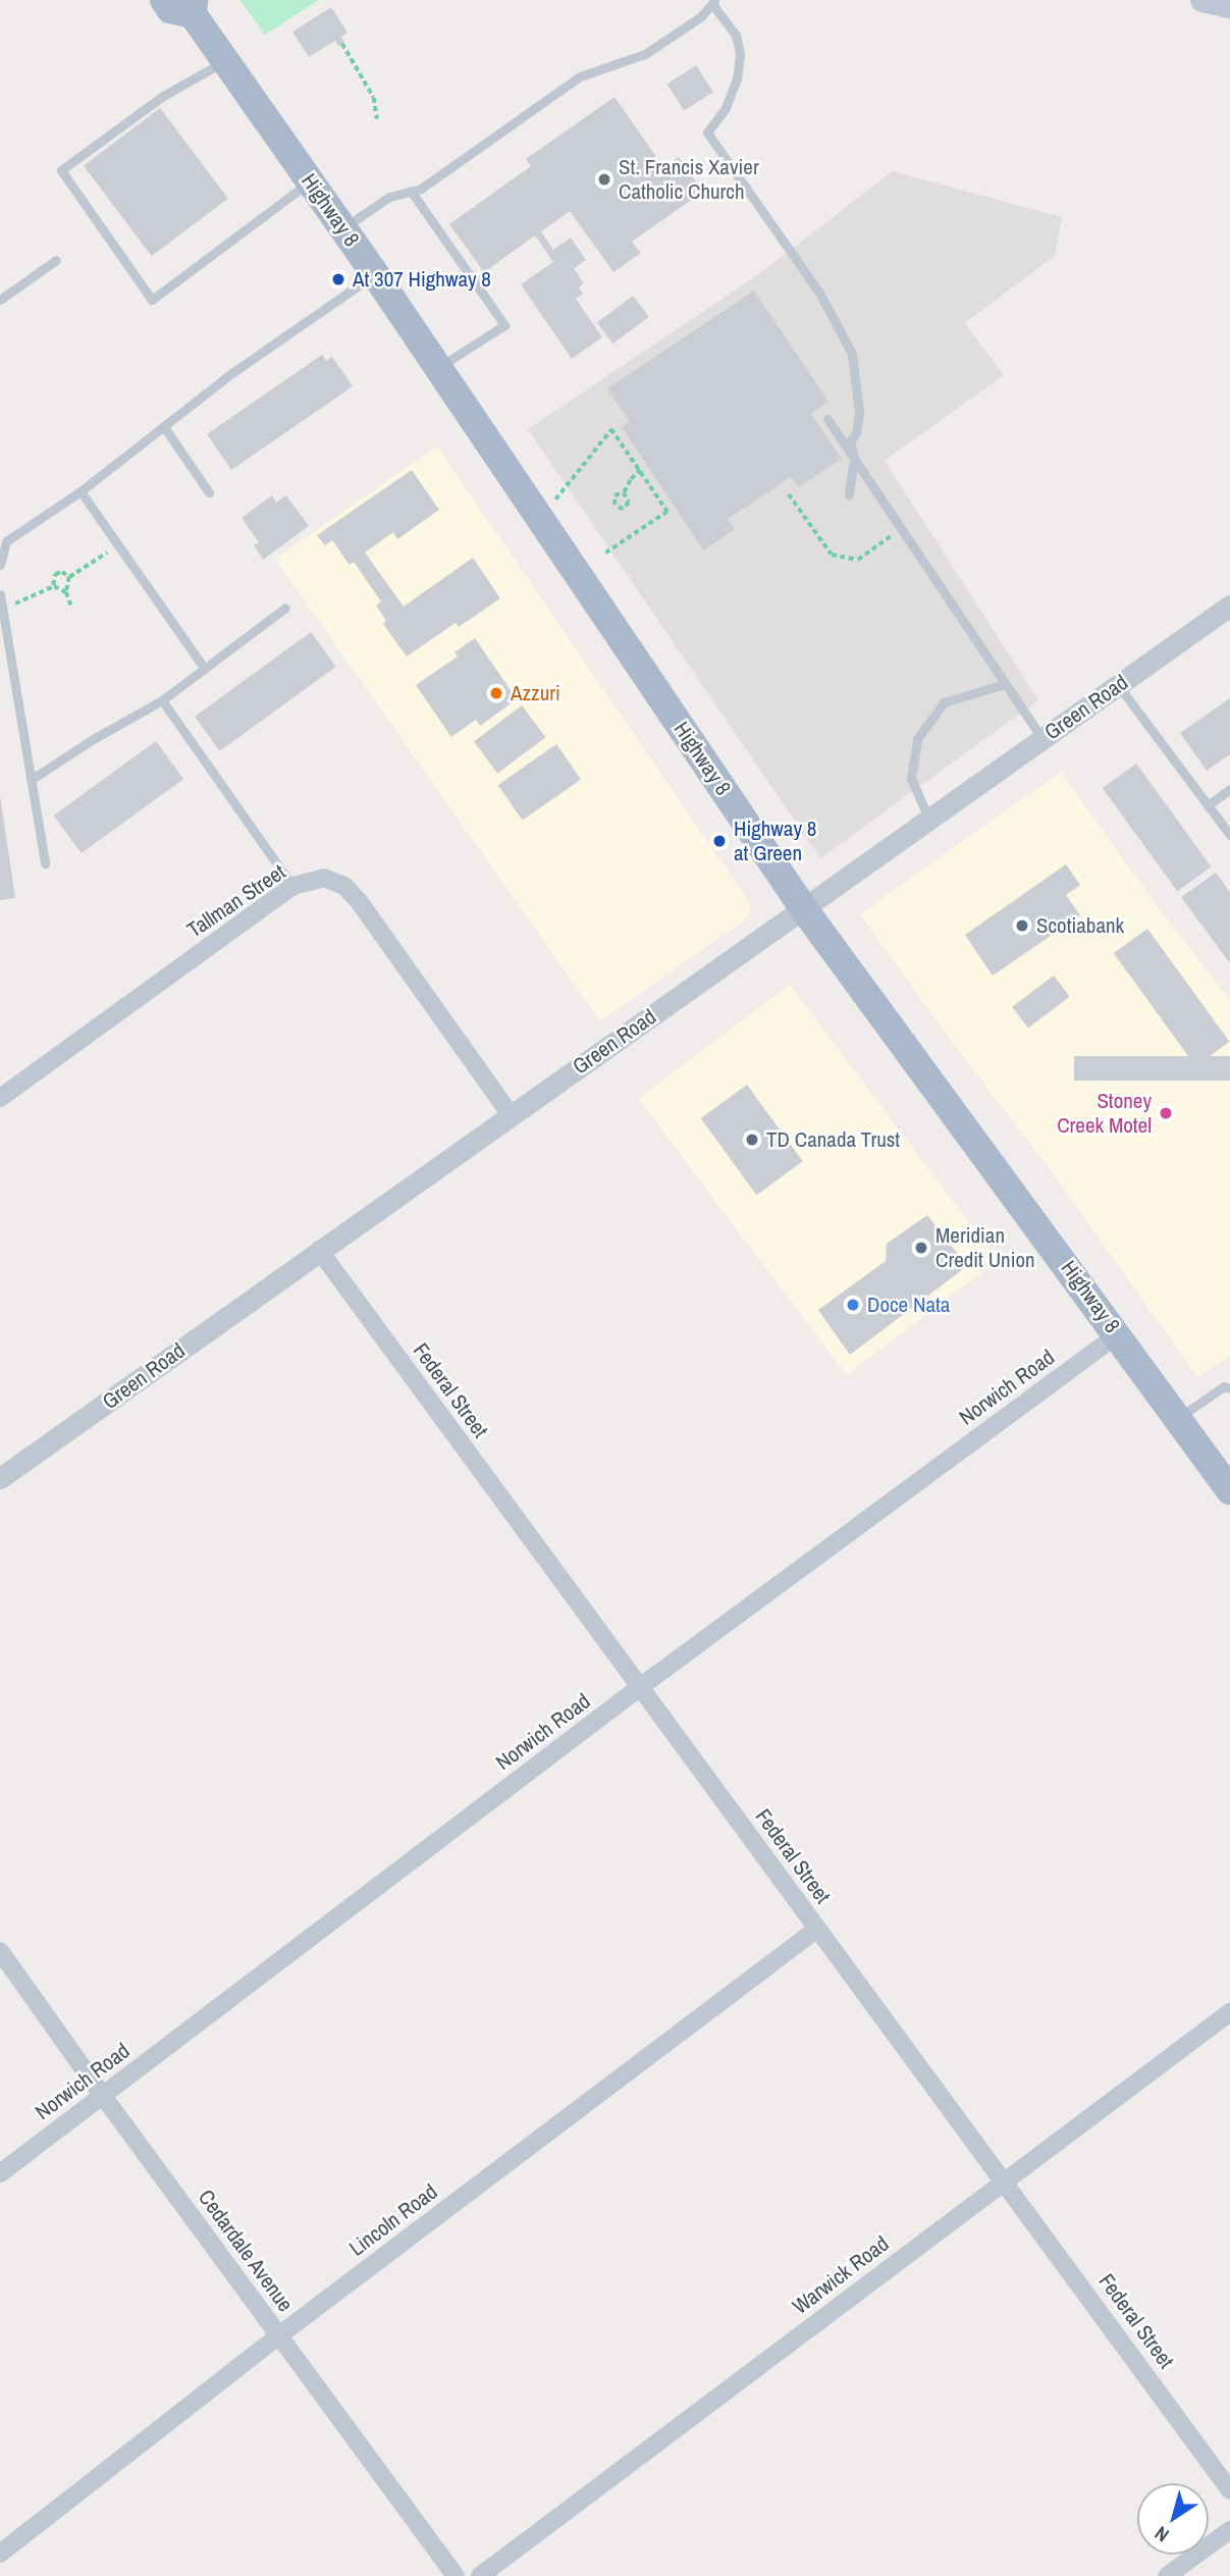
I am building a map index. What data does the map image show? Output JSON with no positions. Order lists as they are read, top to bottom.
{
  "streets": {
    "main road": ["Highway 8"],
    "street": [
      "Green Road",
      "Tallman Street",
      "Norwich Road",
      "Federal Street",
      "Lincoln Road",
      "Cedardale Avenue",
      "Warwick Road"
    ]
  },
  "crossings": [
    ["Highway 8", "Green Road"],
    ["Highway 8", "Norwich Road"],
    ["Green Road", "Tallman Street"],
    ["Green Road", "Federal Street"],
    ["Norwich Road", "Federal Street"],
    ["Norwich Road", "Cedardale Avenue"],
    ["Federal Street", "Lincoln Road"],
    ["Federal Street", "Warwick Road"],
    ["Lincoln Road", "Cedardale Avenue"]
  ],
  "places": [
    "St. Francis Xavier Catholic Church",
    "At 307 Highway 8",
    "Azzuri",
    "Highway 8 at Green",
    "Scotiabank",
    "Stoney Creek Motel",
    "TD Canada Trust",
    "Meridian Credit Union",
    "Doce Nata"
  ],
  "north": "bottom left"
}
